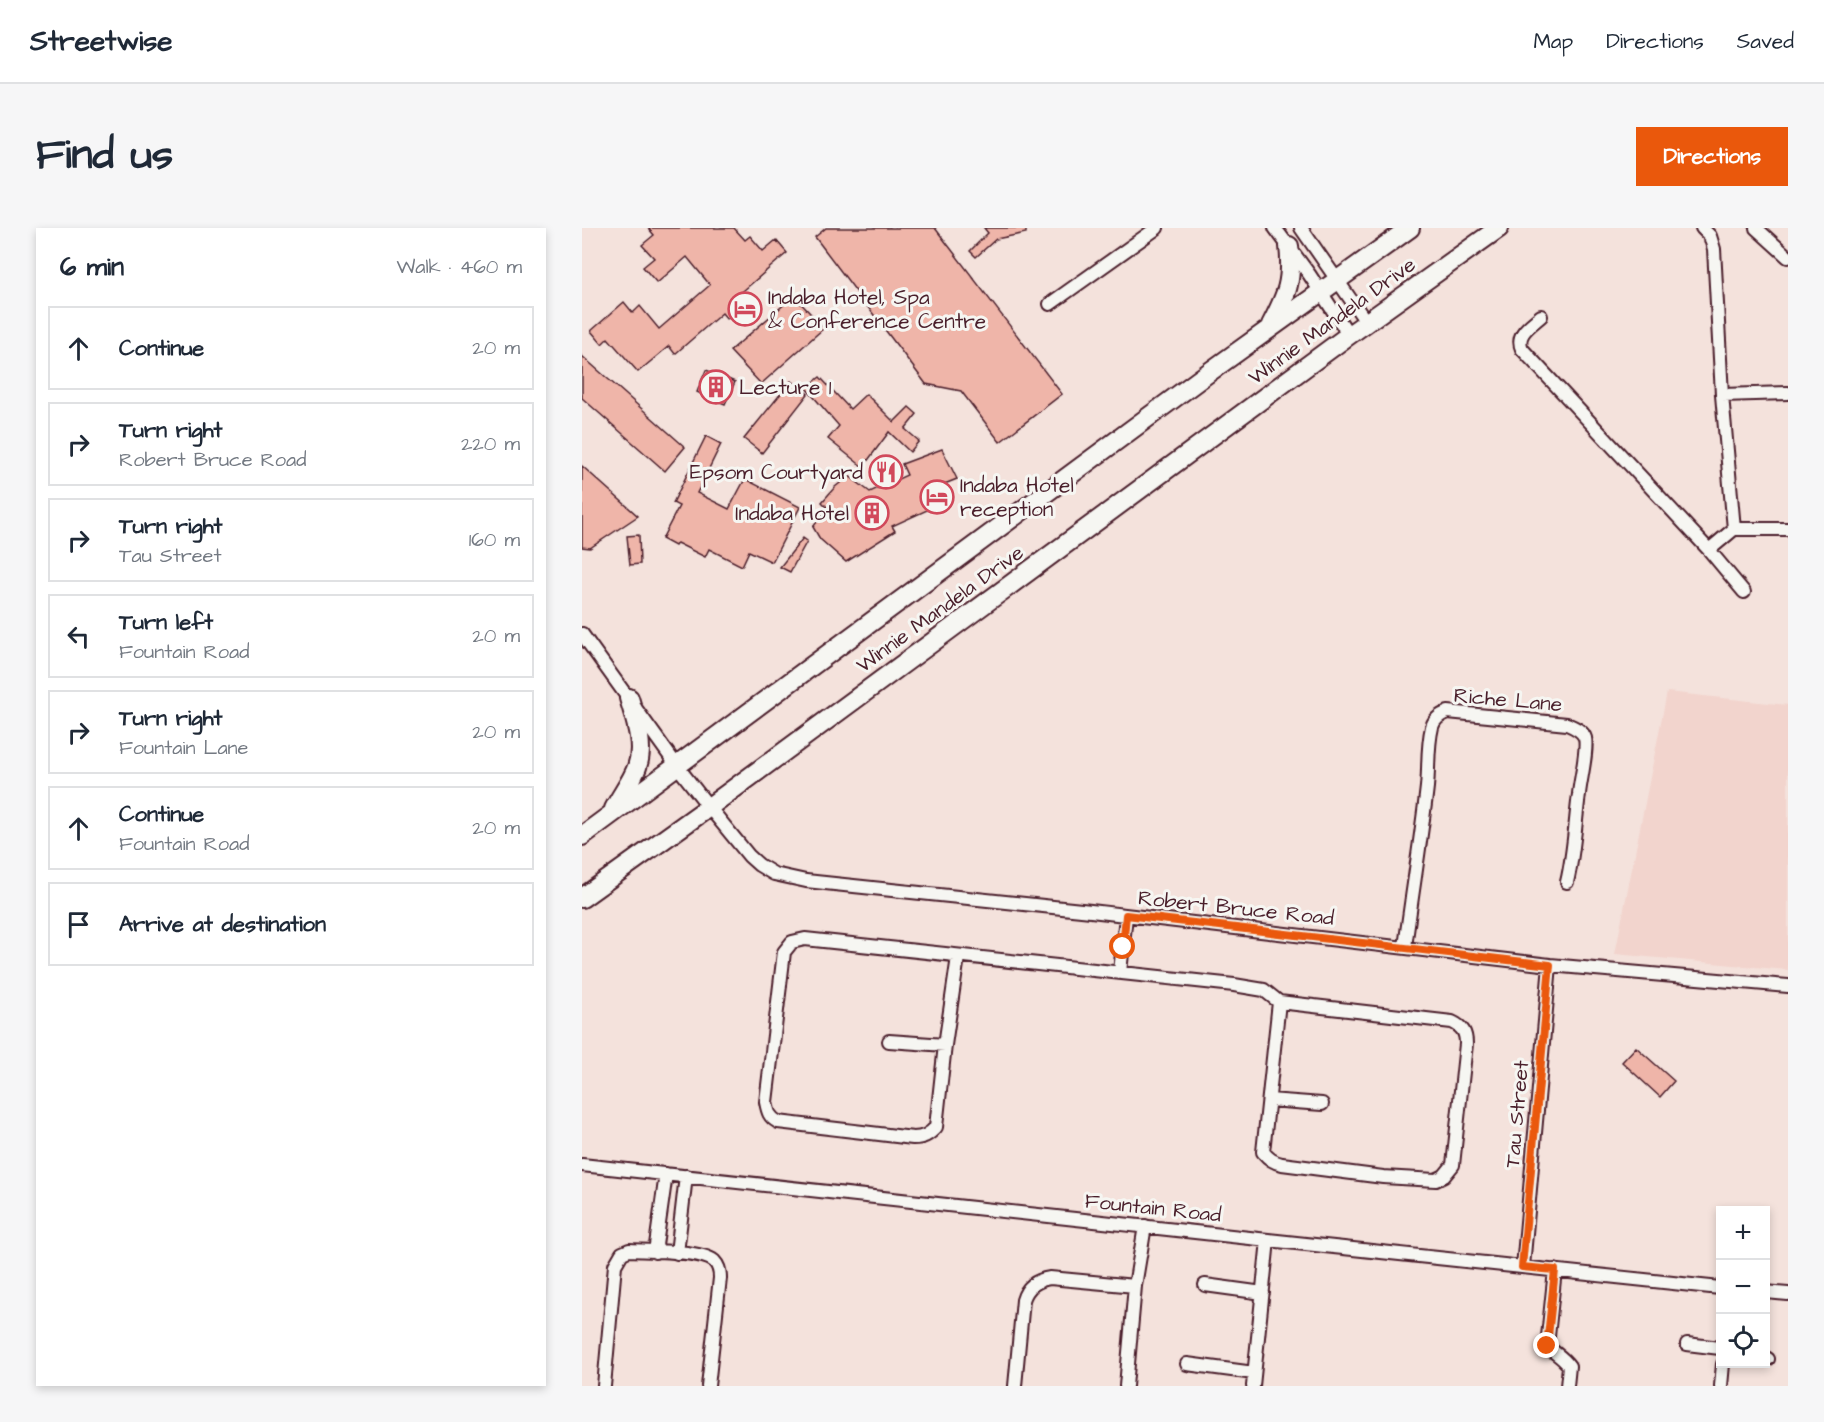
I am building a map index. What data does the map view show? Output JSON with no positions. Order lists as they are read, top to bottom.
{
  "streets": {
    "main road": ["Winnie Mandela Drive"],
    "street": [
      "Riche Lane",
      "Robert Bruce Road",
      "Tau Street",
      "Fountain Road"
    ]
  },
  "crossings": [
    ["Winnie Mandela Drive", "Robert Bruce Road"],
    ["Riche Lane", "Robert Bruce Road"],
    ["Robert Bruce Road", "Tau Street"],
    ["Tau Street", "Fountain Road"]
  ],
  "places": {
    "hotel": ["Indaba Hotel, Spa & Conference Centre", "Indaba Hotel reception"],
    "building": ["Lecture 1", "Indaba Hotel"],
    "restaurant": ["Epsom Courtyard"]
  },
  "page": {
    "header": "Streetwise",
    "nav": ["Map", "Directions", "Saved"],
    "title": "Find us",
    "buttons": "Directions",
    "heading": ["6 min", "Walk · 460 m"],
    "list": [
      ["Continue", "20 m"],
      ["Turn right", "Robert Bruce Road", "220 m"],
      ["Turn right", "Tau Street", "160 m"],
      ["Turn left", "Fountain Road", "20 m"],
      ["Turn right", "Fountain Lane", "20 m"],
      ["Continue", "Fountain Road", "20 m"],
      "Arrive at destination"
    ],
    "map_buttons": ["+", "−"]
  }
}
